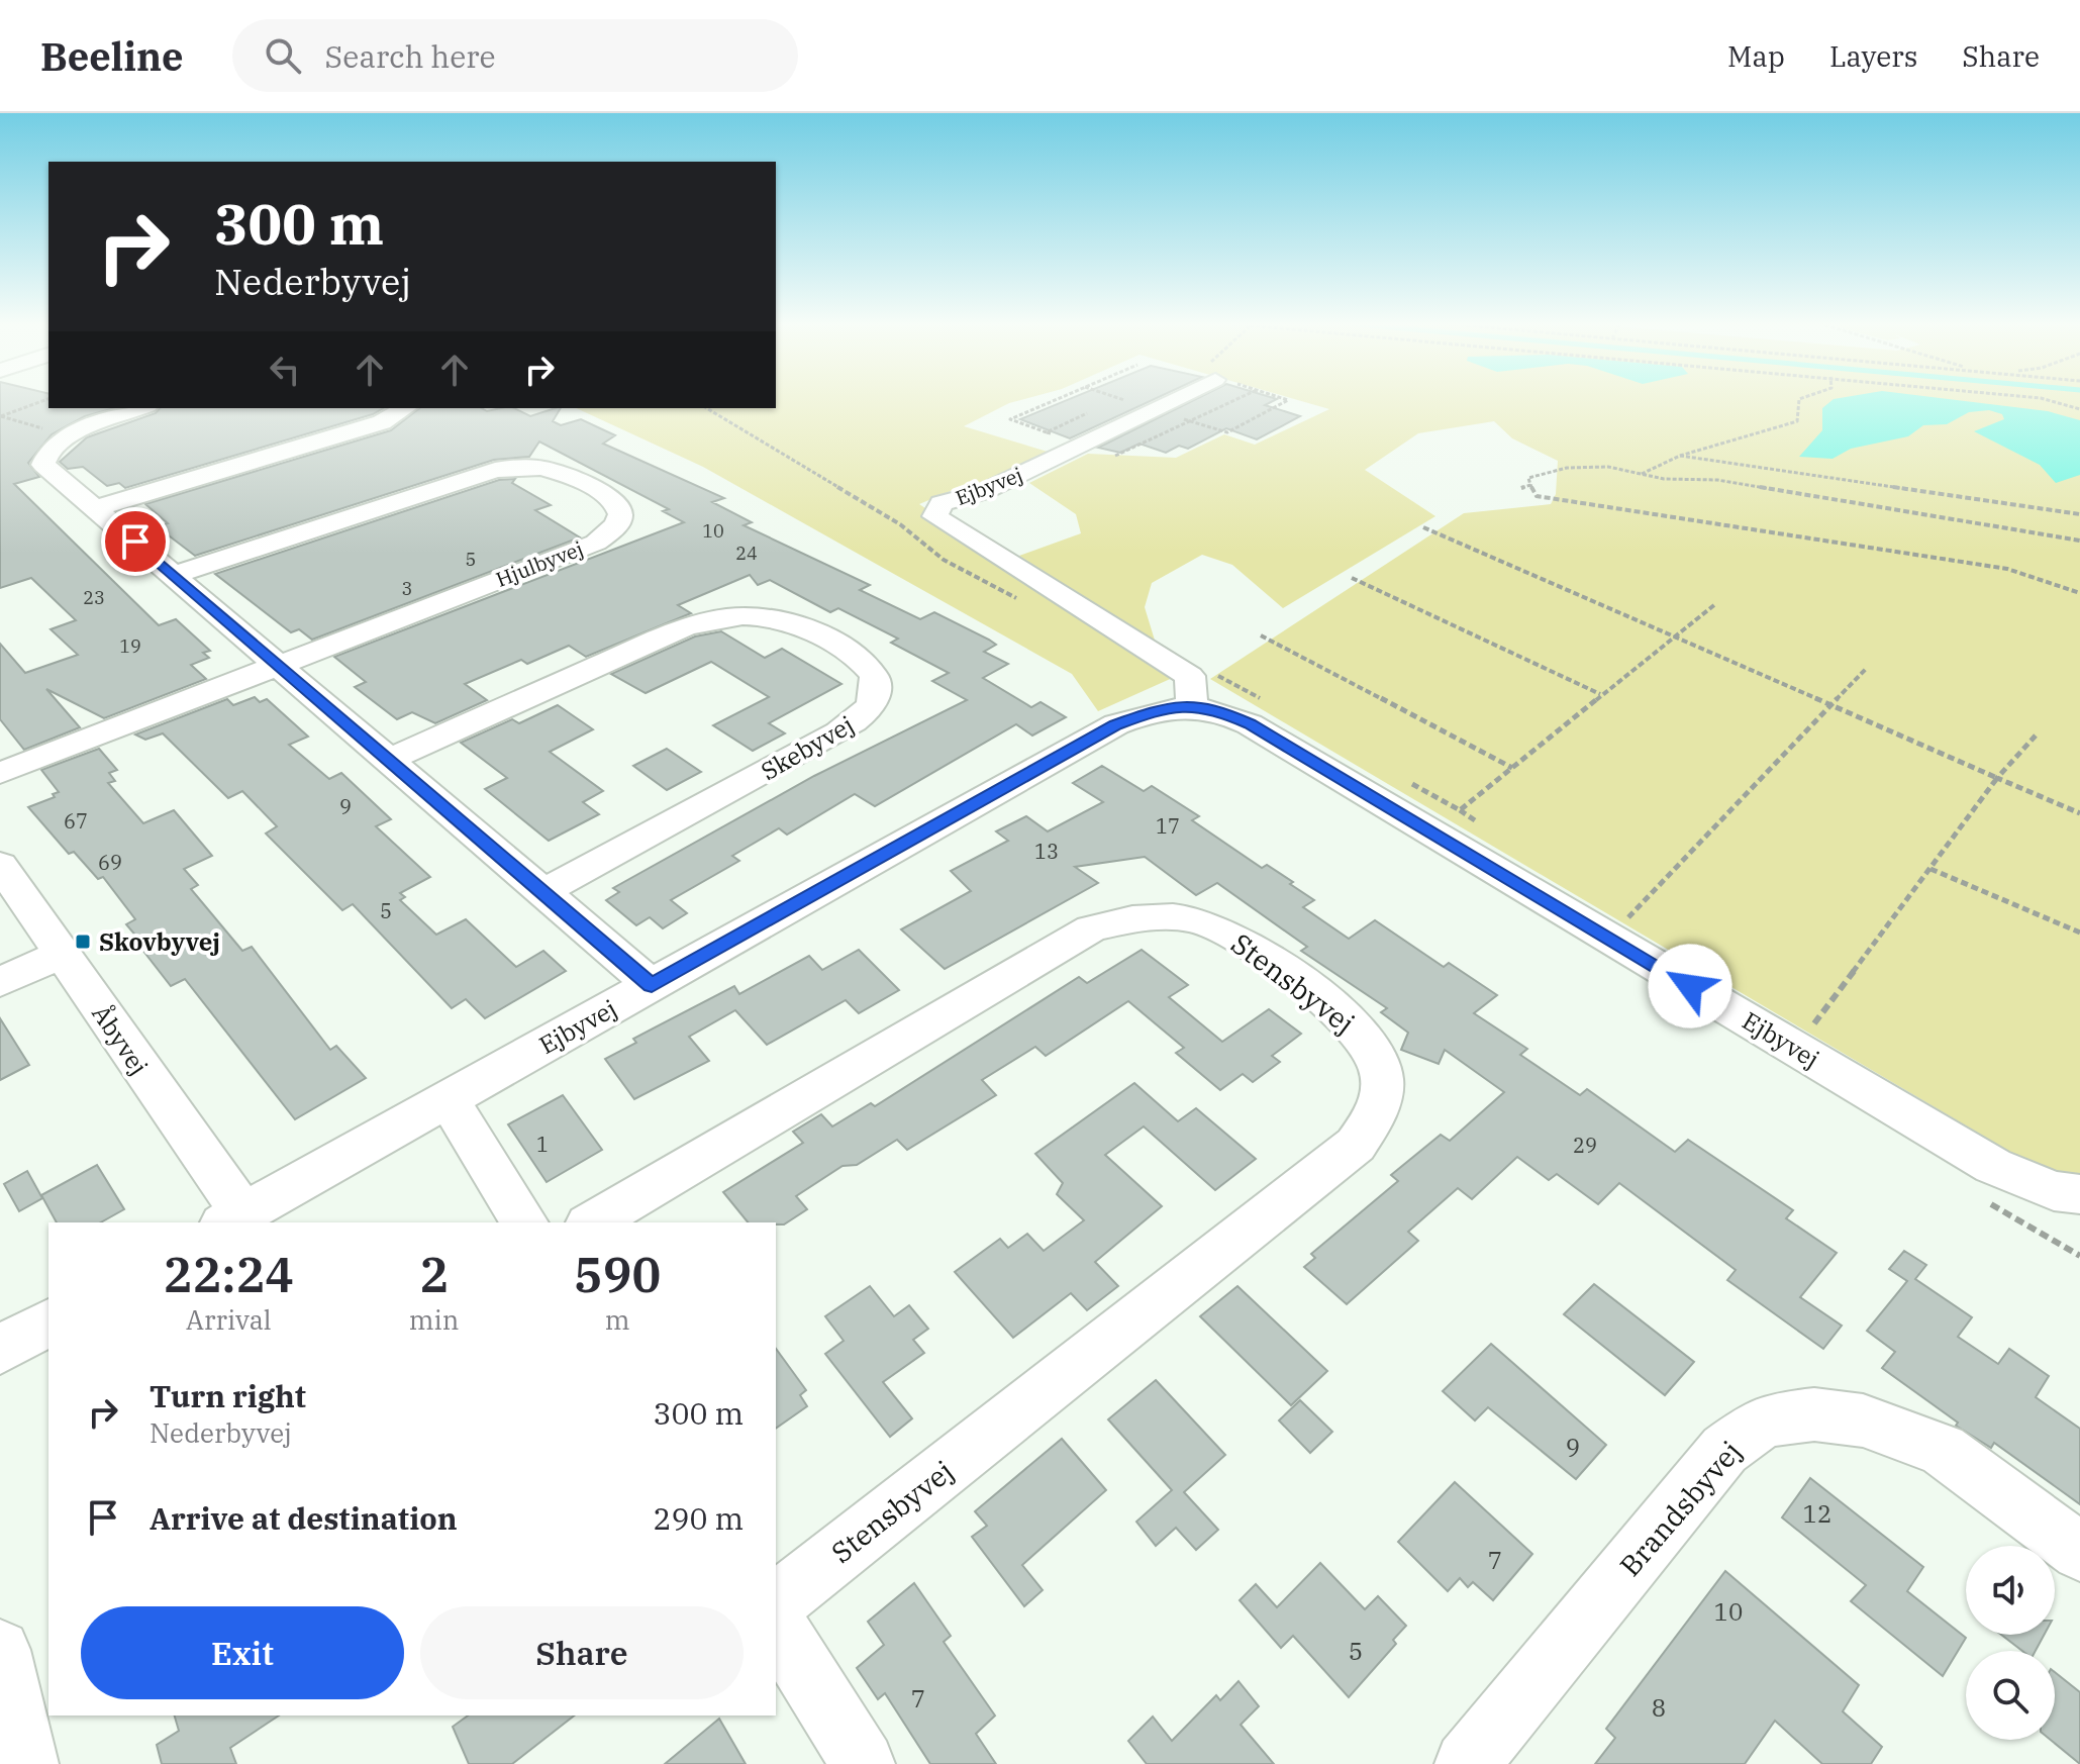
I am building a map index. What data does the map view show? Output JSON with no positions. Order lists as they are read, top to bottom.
{
  "streets": {
    "street": [
      "Ejbyvej",
      "Hjulbyvej",
      "Skebyvej",
      "Stensbyvej",
      "Åbyvej",
      "Brandsbyvej"
    ]
  },
  "crossings": [
    ["Ejbyvej", "Åbyvej"]
  ],
  "places": {
    "transit": ["Skovbyvej"]
  },
  "house_numbers": [
    "10",
    "24",
    "5",
    "3",
    "23",
    "19",
    "9",
    "67",
    "17",
    "13",
    "69",
    "5",
    "1",
    "29",
    "9",
    "12",
    "7",
    "10",
    "5",
    "7",
    "8"
  ],
  "page": {
    "header": "Beeline",
    "search": "Search here",
    "nav": ["Map", "Layers", "Share"],
    "turn": ["300 m", "Nederbyvej"],
    "eta": [
      "22:24",
      "Arrival",
      "2",
      "min",
      "590",
      "m"
    ],
    "list": [
      {
        "name": "Turn right",
        "note": "Nederbyvej",
        "value": "300 m"
      },
      {
        "name": "Arrive at destination",
        "value": "290 m"
      }
    ],
    "buttons": ["Exit", "Share"]
  }
}
